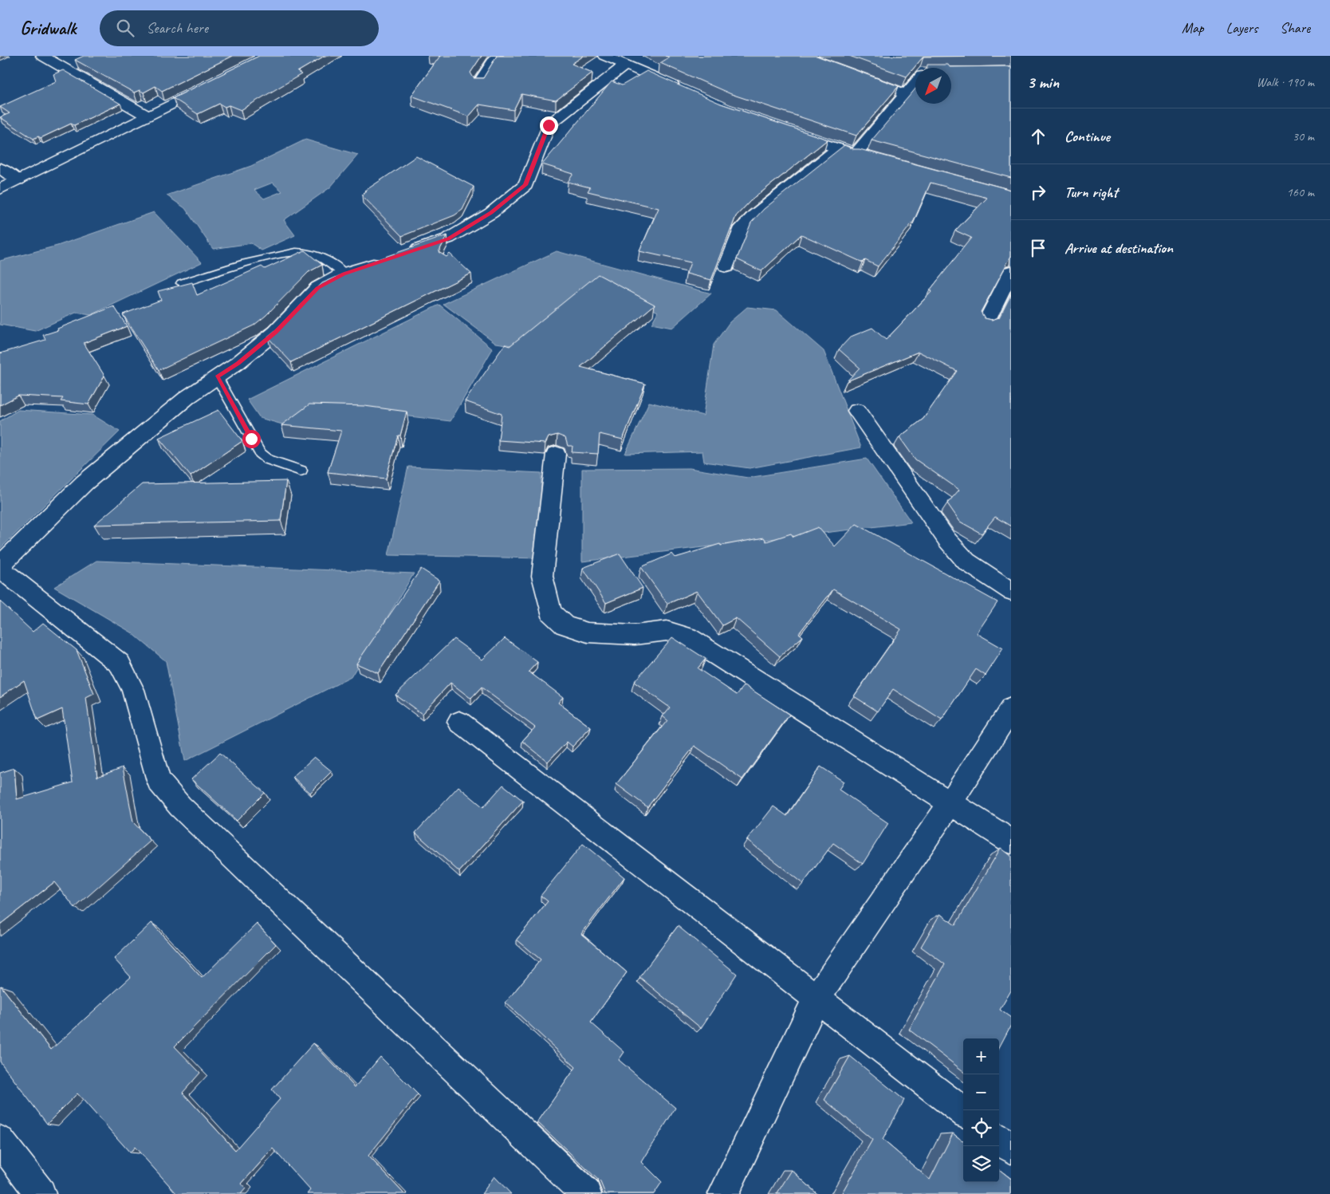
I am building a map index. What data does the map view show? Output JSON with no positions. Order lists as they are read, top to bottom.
{
  "north": "bottom left",
  "page": {
    "header": "Gridwalk",
    "search": "Search here",
    "nav": ["Map", "Layers", "Share"],
    "heading": ["3 min", "Walk · 190 m"],
    "list": [
      ["Continue", "30 m"],
      ["Turn right", "160 m"],
      "Arrive at destination"
    ],
    "map_buttons": ["+", "−"]
  }
}
